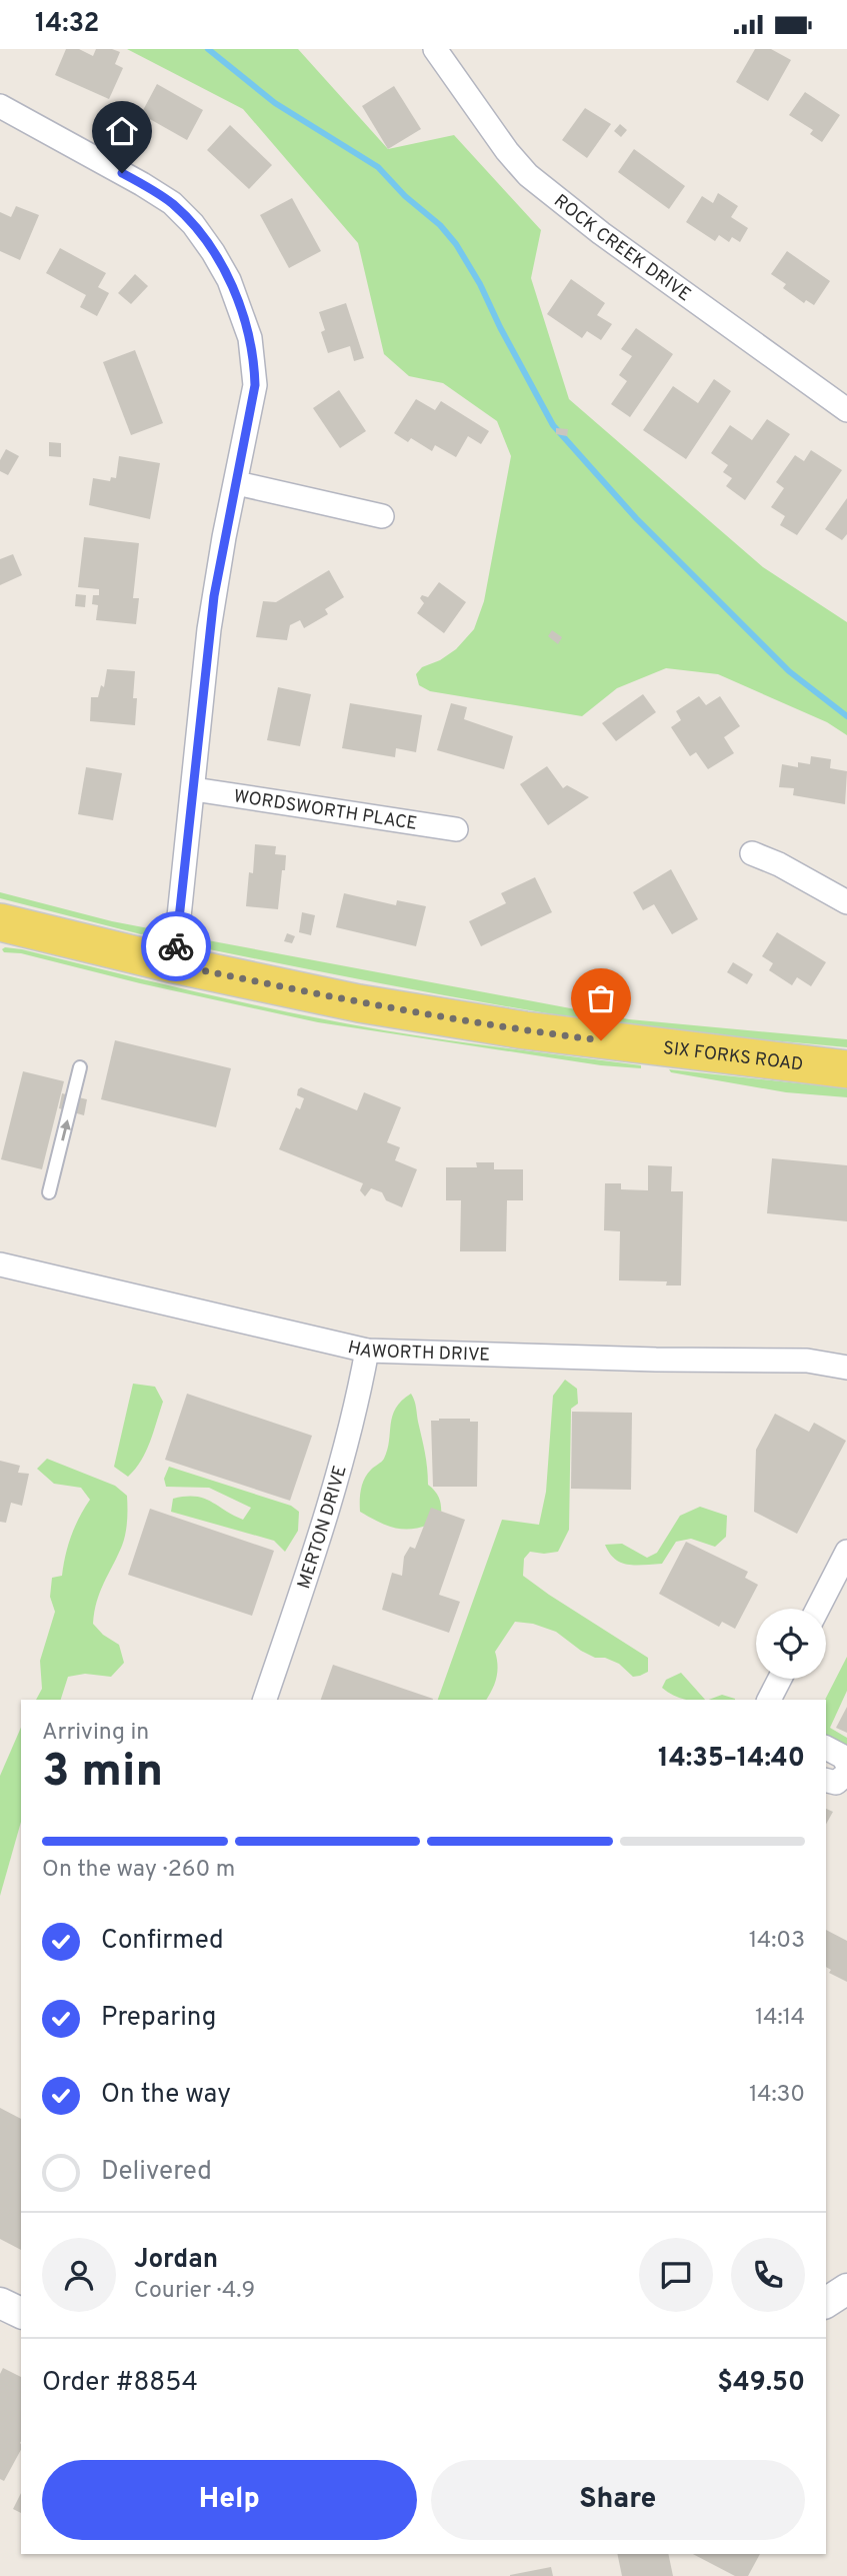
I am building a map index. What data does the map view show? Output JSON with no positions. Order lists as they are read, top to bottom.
{
  "streets": {
    "main road": ["SIX FORKS ROAD"],
    "street": [
      "ROCK CREEK DRIVE",
      "WORDSWORTH PLACE",
      "HAWORTH DRIVE",
      "MERTON DRIVE"
    ]
  },
  "crossings": [
    ["HAWORTH DRIVE", "MERTON DRIVE"]
  ],
  "page": {
    "status": "14:32",
    "heading": ["3 min", "Arriving in", "14:35–14:40"],
    "panel": [
      "Jordan",
      "Courier · 4.9",
      "Order #8854",
      "$49.50"
    ],
    "bar": "On the way · 260 m",
    "list": [
      ["Confirmed", "14:03"],
      ["Preparing", "14:14"],
      ["On the way", "14:30"],
      "Delivered"
    ],
    "buttons": ["Help", "Share"]
  }
}
